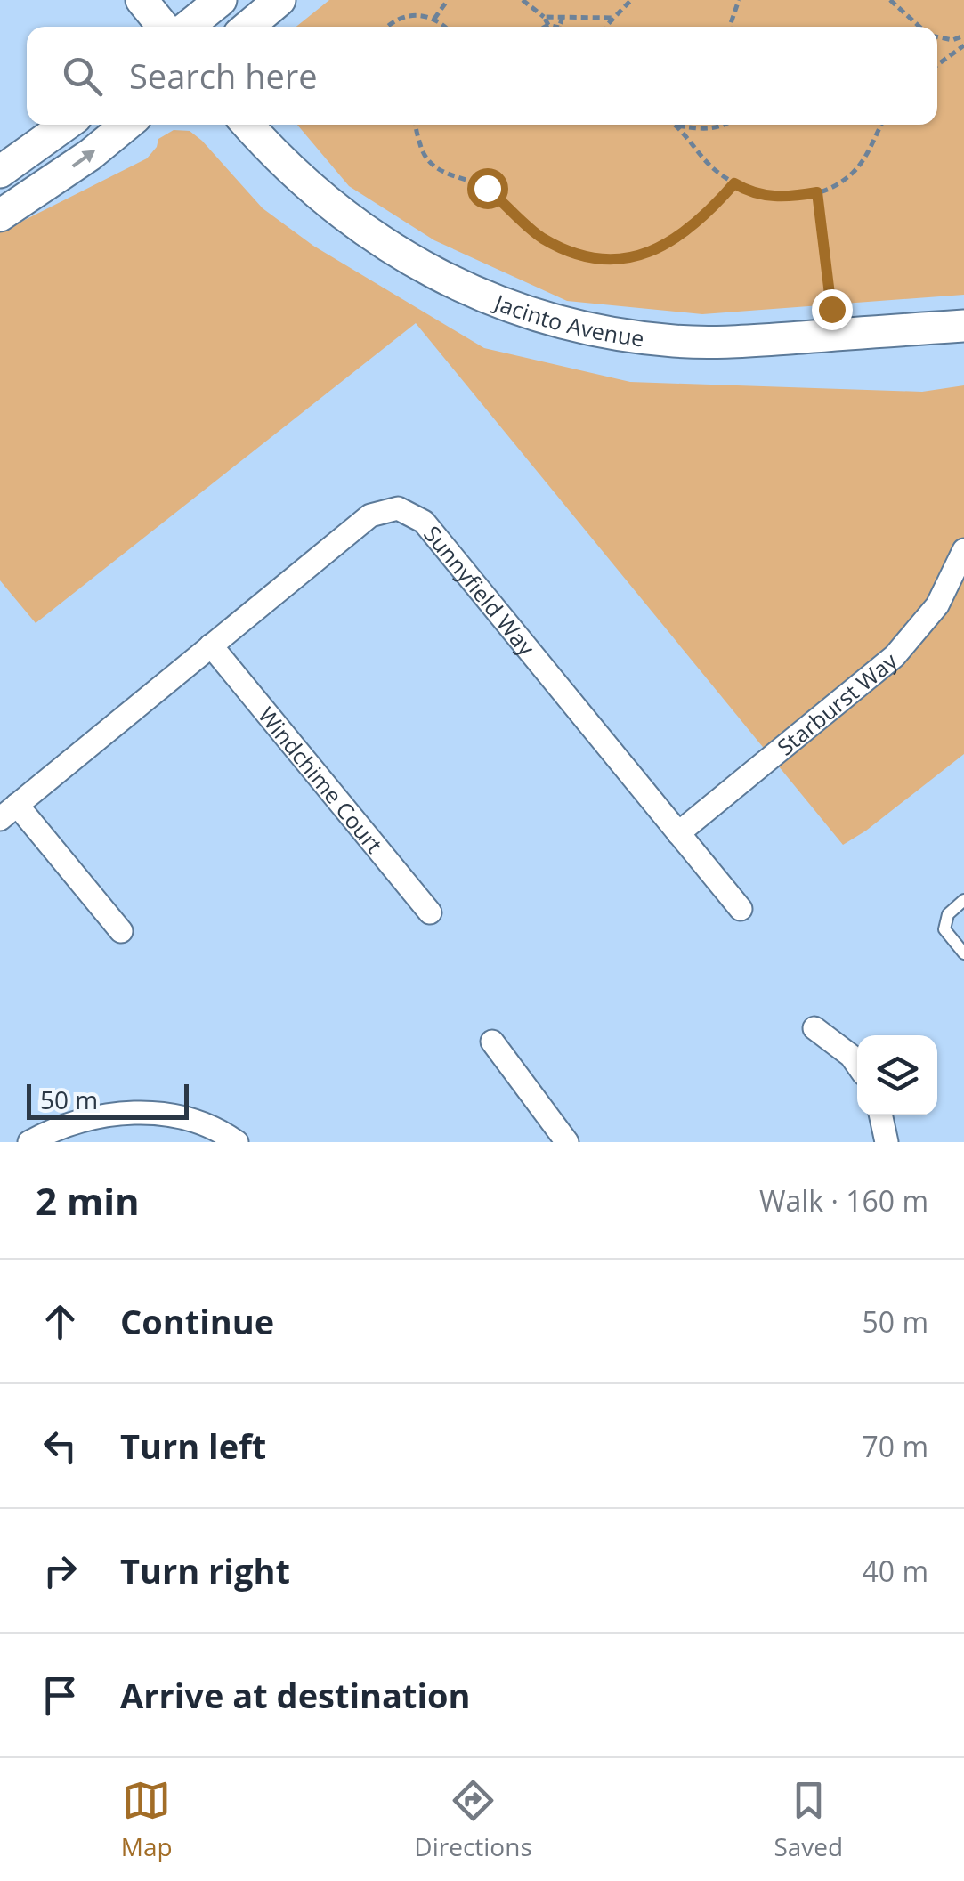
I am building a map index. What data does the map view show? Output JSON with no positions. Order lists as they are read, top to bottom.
{
  "streets": {
    "street": [
      "Jacinto Avenue",
      "Sunnyfield Way",
      "Starburst Way",
      "Windchime Court"
    ]
  },
  "crossings": [
    ["Sunnyfield Way", "Starburst Way"],
    ["Sunnyfield Way", "Windchime Court"]
  ],
  "scale_bar": "50 m",
  "page": {
    "search": "Search here",
    "scale": "50 m",
    "heading": ["2 min", "Walk · 160 m"],
    "list": [
      ["Continue", "50 m"],
      ["Turn left", "70 m"],
      ["Turn right", "40 m"],
      "Arrive at destination"
    ],
    "nav": ["Map", "Directions", "Saved"]
  }
}
